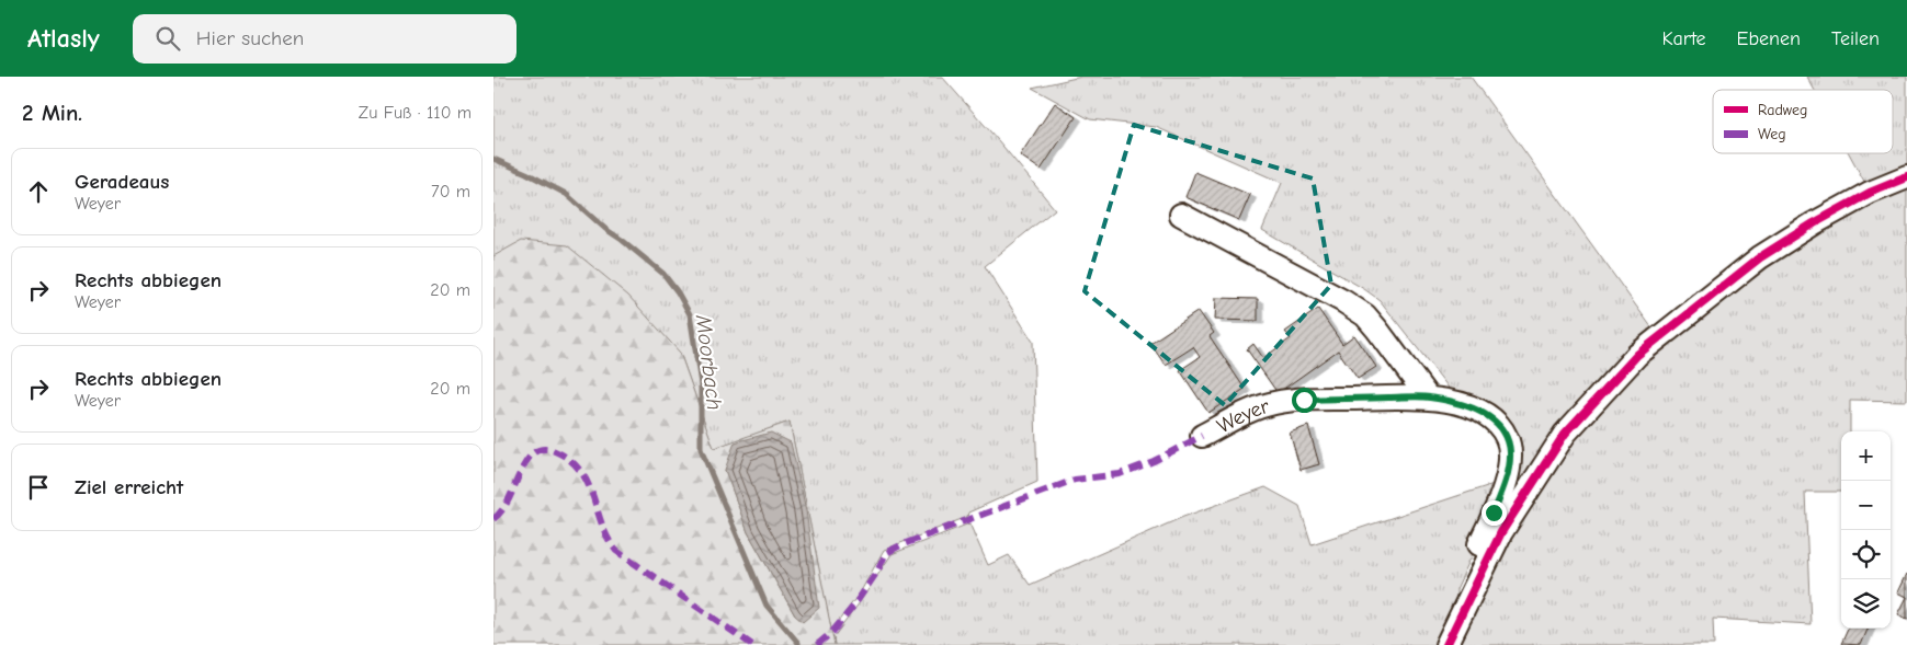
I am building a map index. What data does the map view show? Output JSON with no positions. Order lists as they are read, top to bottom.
{
  "streets": {
    "street": ["Weyer"]
  },
  "water": ["Moorbach"],
  "legend": ["Radweg", "Weg"],
  "page": {
    "header": "Atlasly",
    "search": "Hier suchen",
    "nav": ["Karte", "Ebenen", "Teilen"],
    "heading": ["2 Min.", "Zu Fuß · 110 m"],
    "list": [
      ["Geradeaus", "Weyer", "70 m"],
      ["Rechts abbiegen", "Weyer", "20 m"],
      ["Rechts abbiegen", "Weyer", "20 m"],
      "Ziel erreicht"
    ],
    "map_buttons": ["+", "−"]
  }
}
